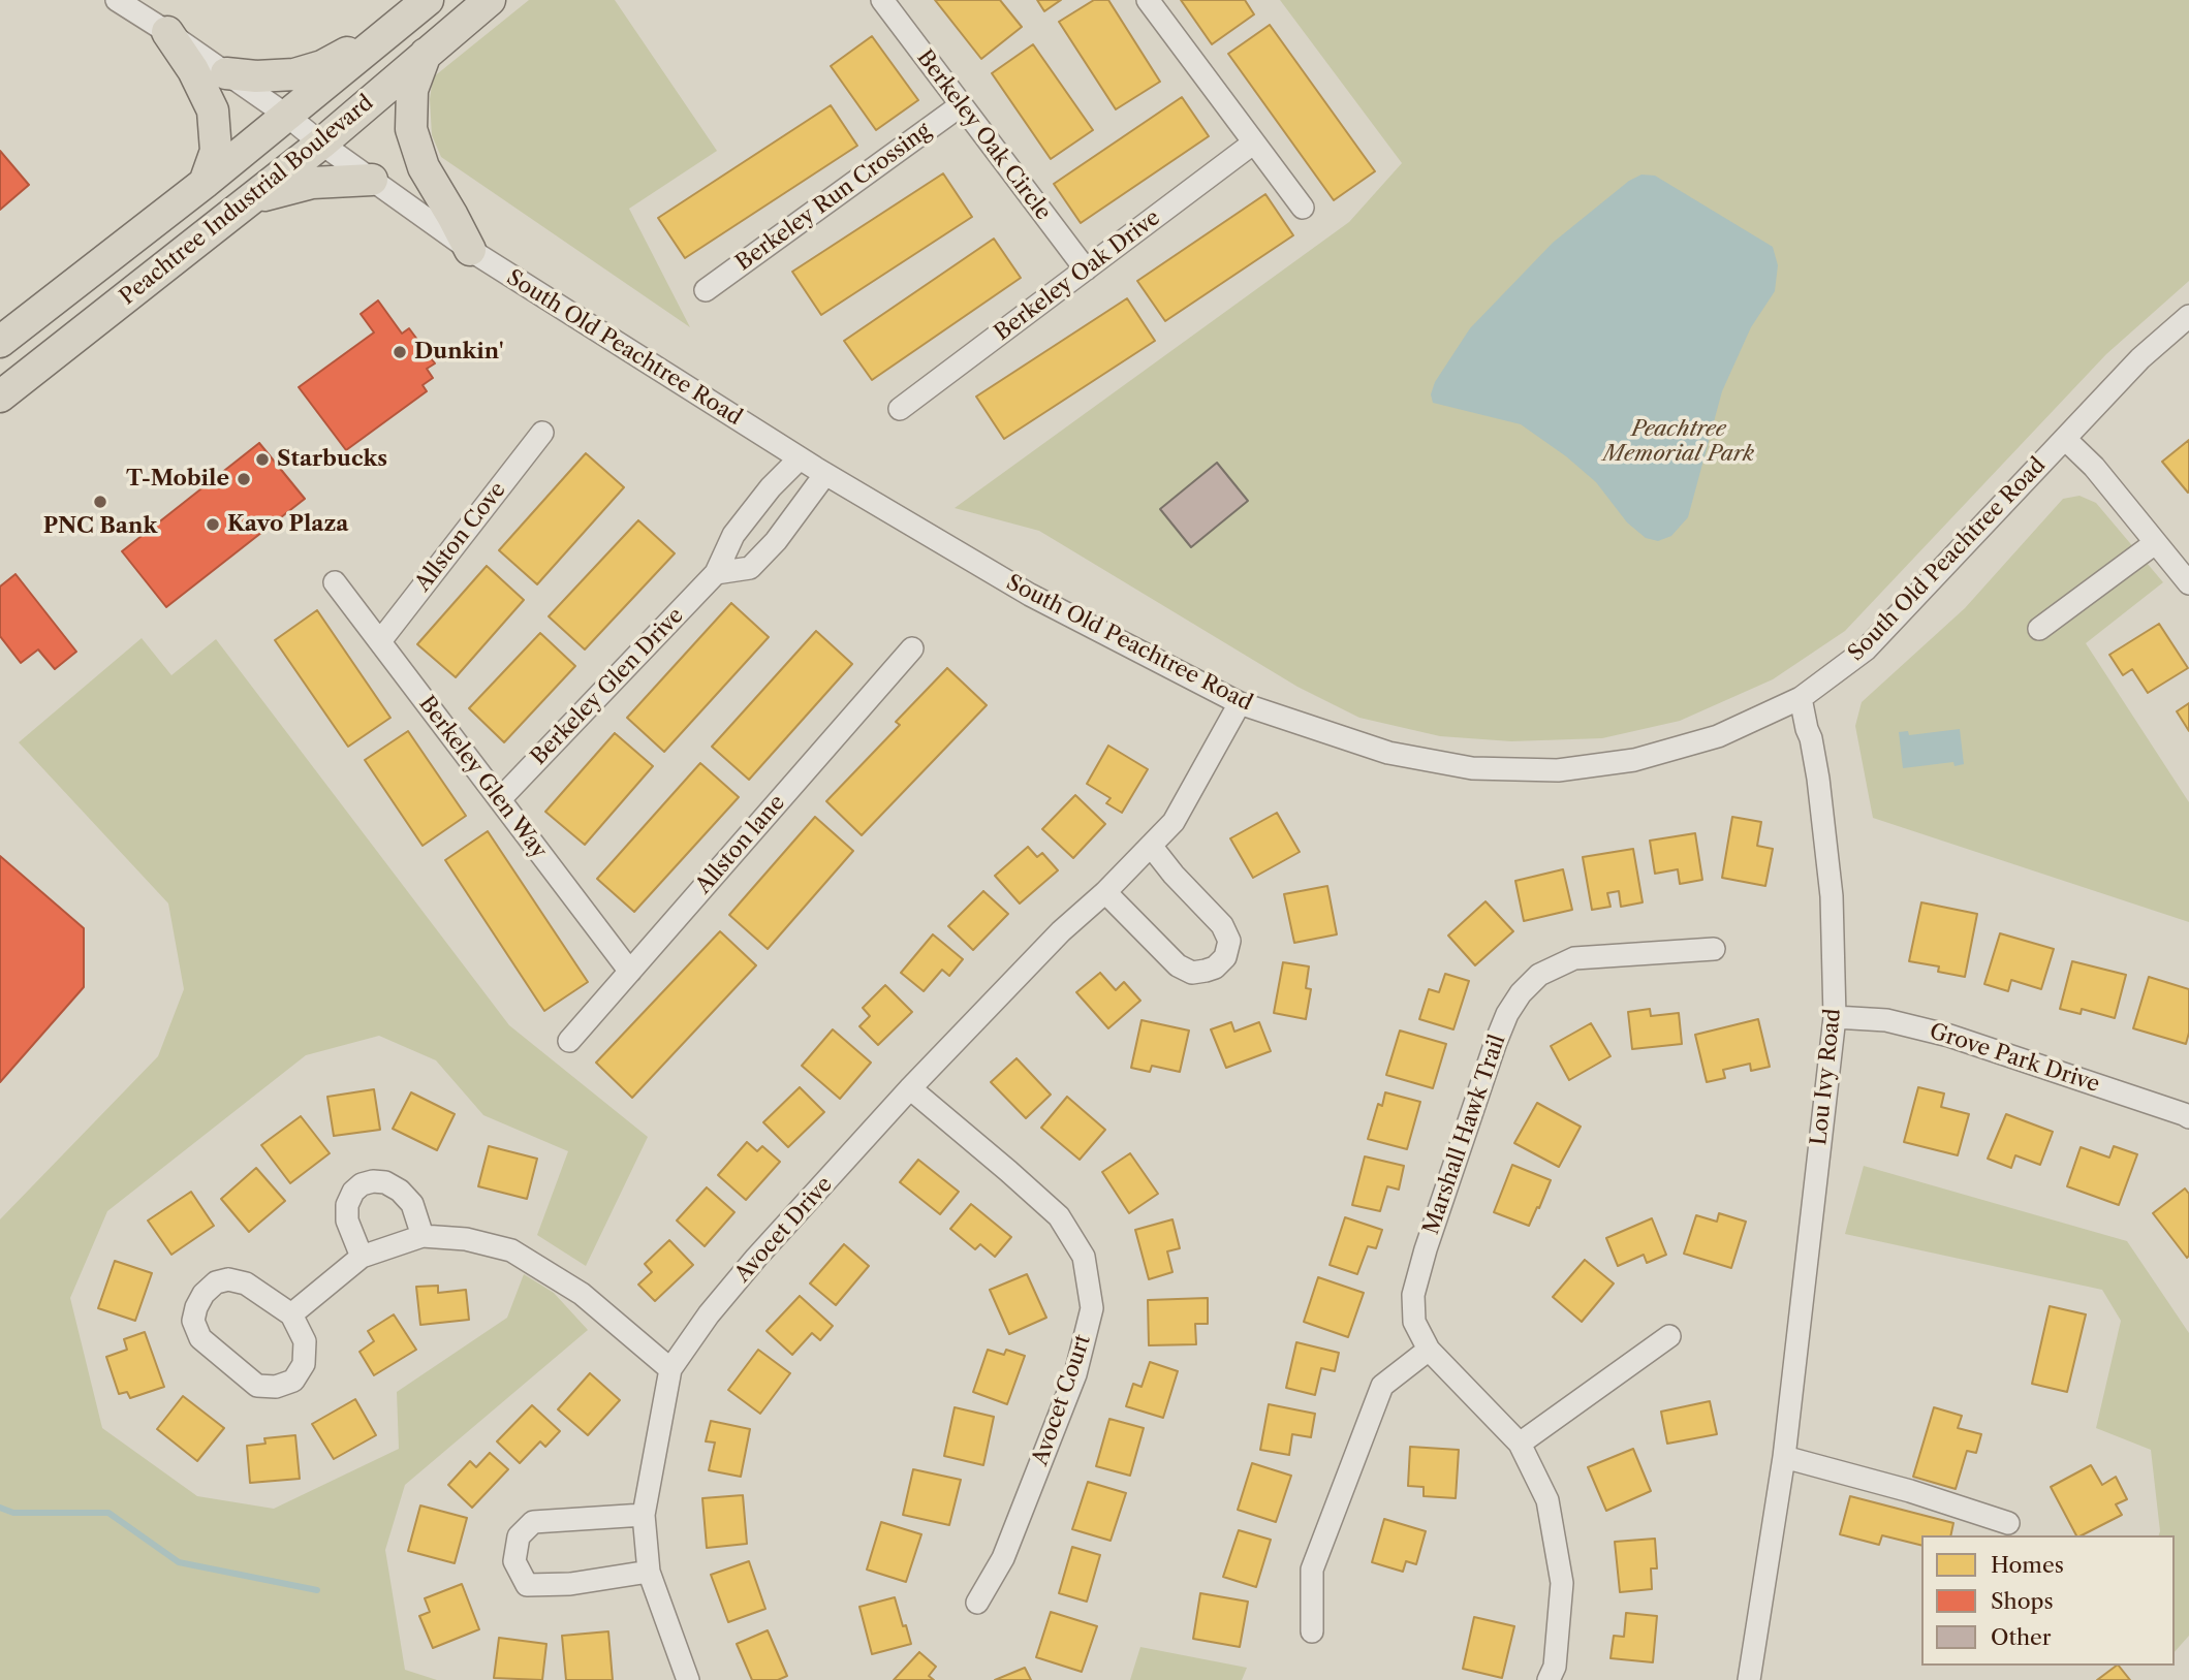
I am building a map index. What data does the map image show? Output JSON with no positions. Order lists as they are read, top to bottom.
{
  "streets": {
    "highway": ["Peachtree Industrial Boulevard"],
    "street": [
      "Berkeley Oak Circle",
      "Berkeley Run Crossing",
      "Berkeley Oak Drive",
      "South Old Peachtree Road",
      "Allston Cove",
      "Berkeley Glen Drive",
      "Berkeley Glen Way",
      "Allston lane",
      "Grove Park Drive",
      "Lou Ivy Road",
      "Marshall Hawk Trail",
      "Avocet Drive",
      "Avocet Court"
    ]
  },
  "crossings": [
    ["Berkeley Oak Circle", "Berkeley Run Crossing"],
    ["Berkeley Oak Circle", "Berkeley Oak Drive"],
    ["Peachtree Industrial Boulevard", "South Old Peachtree Road"],
    ["South Old Peachtree Road", "Berkeley Glen Drive"],
    ["South Old Peachtree Road", "Lou Ivy Road"],
    ["South Old Peachtree Road", "Avocet Drive"],
    ["Allston Cove", "Berkeley Glen Way"],
    ["Berkeley Glen Drive", "Berkeley Glen Way"],
    ["Berkeley Glen Way", "Allston lane"],
    ["Grove Park Drive", "Lou Ivy Road"],
    ["Avocet Drive", "Avocet Court"]
  ],
  "parks": ["Peachtree Memorial Park"],
  "places": [
    "Dunkin'",
    "Starbucks",
    "T-Mobile",
    "PNC Bank",
    "Kavo Plaza"
  ],
  "legend": ["Homes", "Shops", "Other"]
}
